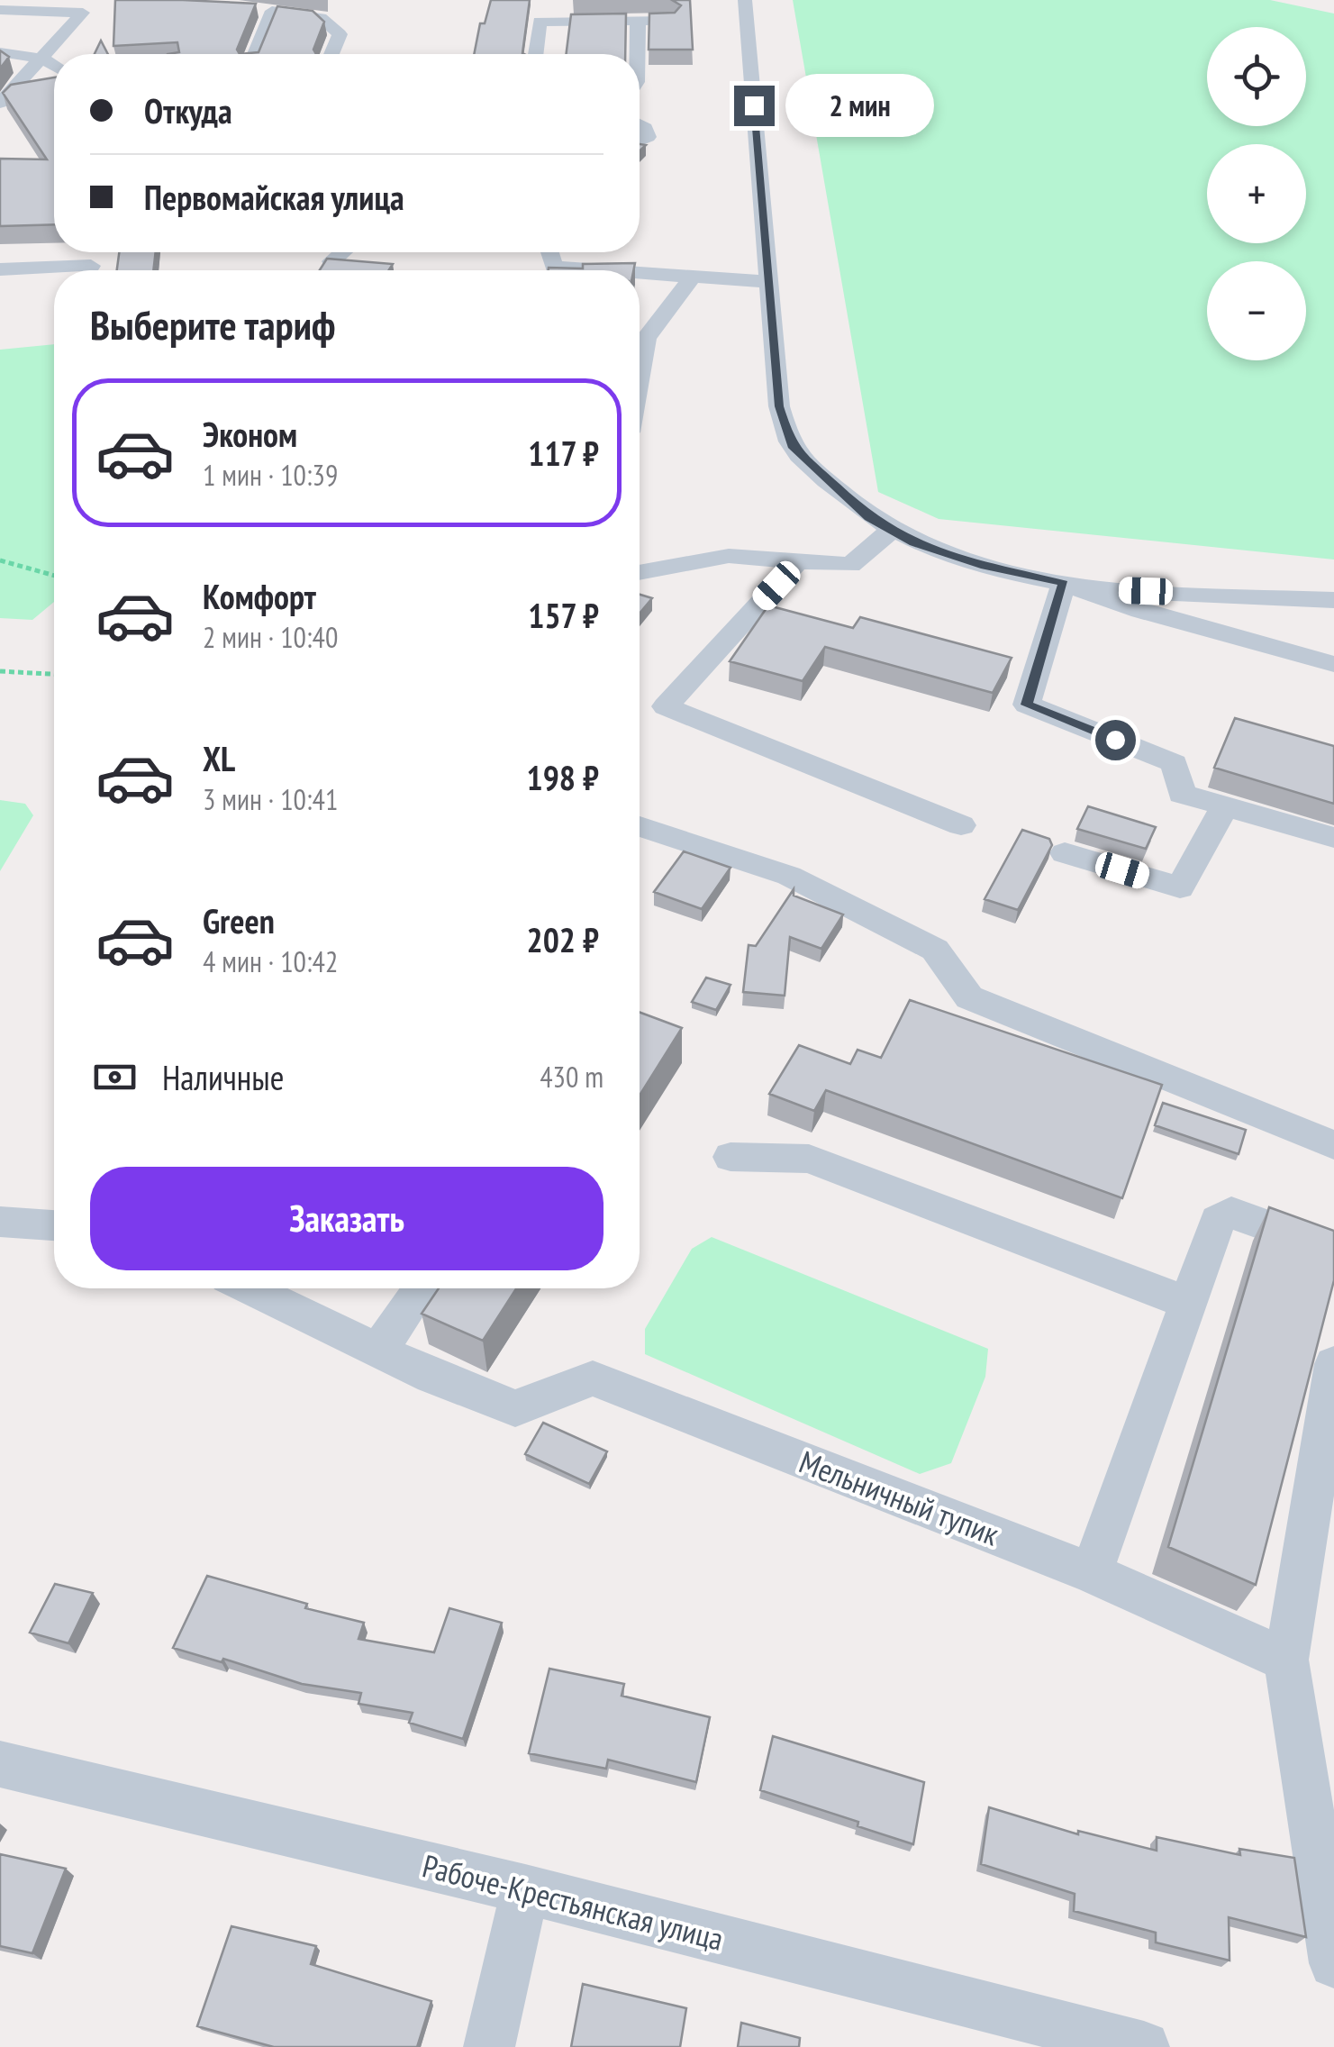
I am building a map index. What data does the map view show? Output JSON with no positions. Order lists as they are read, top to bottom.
{
  "streets": {
    "street": ["Мельничный тупик", "Рабоче-Крестьянская улица"]
  },
  "page": {
    "map_buttons": ["+", "−"],
    "banner": ["Откуда", "Первомайская улица"],
    "bubble": "2 мин",
    "heading": "Выберите тариф",
    "list": [
      {
        "name": "Эконом",
        "note": "1 мин · 10:39",
        "value": "117 ₽"
      },
      {
        "name": "Комфорт",
        "note": "2 мин · 10:40",
        "value": "157 ₽"
      },
      {
        "name": "XL",
        "note": "3 мин · 10:41",
        "value": "198 ₽"
      },
      {
        "name": "Green",
        "note": "4 мин · 10:42",
        "value": "202 ₽"
      }
    ],
    "pay": ["Наличные", "430 m"],
    "buttons": "Заказать"
  }
}
